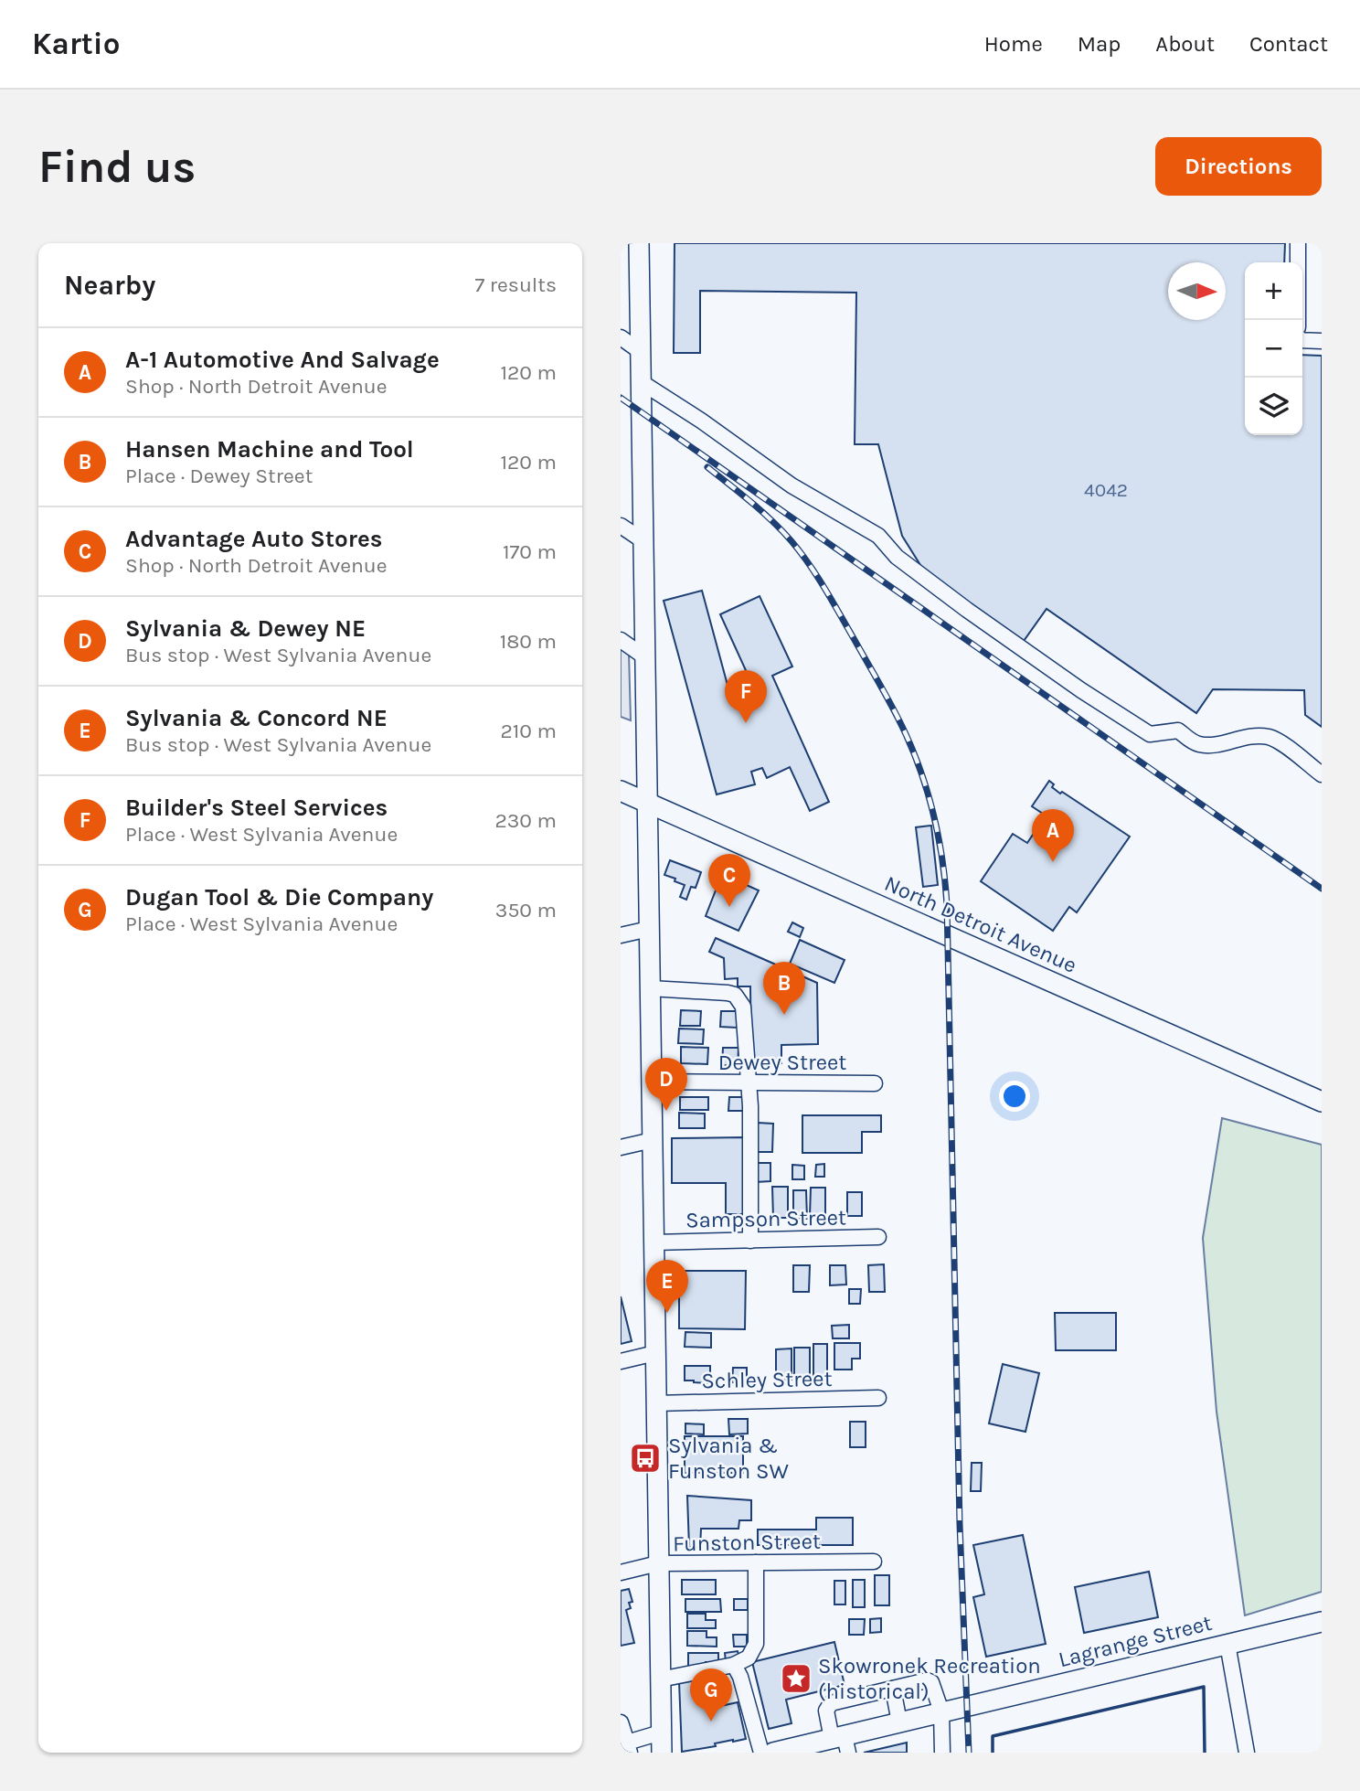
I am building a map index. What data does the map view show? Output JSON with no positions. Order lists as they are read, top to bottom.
{
  "streets": {
    "main road": ["North Detroit Avenue", "Lagrange Street"],
    "street": [
      "Dewey Street",
      "Sampson Street",
      "Schley Street",
      "Funston Street"
    ]
  },
  "places": {
    "bus stop": ["Sylvania & Funston SW"],
    "place": ["Skowronek Recreation (historical)"]
  },
  "house_numbers": ["4042"],
  "north": "right",
  "page": {
    "header": "Kartio",
    "nav": [
      "Home",
      "Map",
      "About",
      "Contact"
    ],
    "buttons": "Directions",
    "title": "Find us",
    "heading": ["Nearby", "7 results"],
    "map_buttons": ["+", "−"],
    "list": [
      {
        "mark": "A",
        "name": "A-1 Automotive And Salvage",
        "note": "Shop · North Detroit Avenue",
        "value": "120 m"
      },
      {
        "mark": "B",
        "name": "Hansen Machine and Tool",
        "note": "Place · Dewey Street",
        "value": "120 m"
      },
      {
        "mark": "C",
        "name": "Advantage Auto Stores",
        "note": "Shop · North Detroit Avenue",
        "value": "170 m"
      },
      {
        "mark": "D",
        "name": "Sylvania & Dewey NE",
        "note": "Bus stop · West Sylvania Avenue",
        "value": "180 m"
      },
      {
        "mark": "E",
        "name": "Sylvania & Concord NE",
        "note": "Bus stop · West Sylvania Avenue",
        "value": "210 m"
      },
      {
        "mark": "F",
        "name": "Builder's Steel Services",
        "note": "Place · West Sylvania Avenue",
        "value": "230 m"
      },
      {
        "mark": "G",
        "name": "Dugan Tool & Die Company",
        "note": "Place · West Sylvania Avenue",
        "value": "350 m"
      }
    ],
    "pins": [
      "F",
      "A",
      "C",
      "B",
      "D",
      "E",
      "G"
    ]
  }
}
